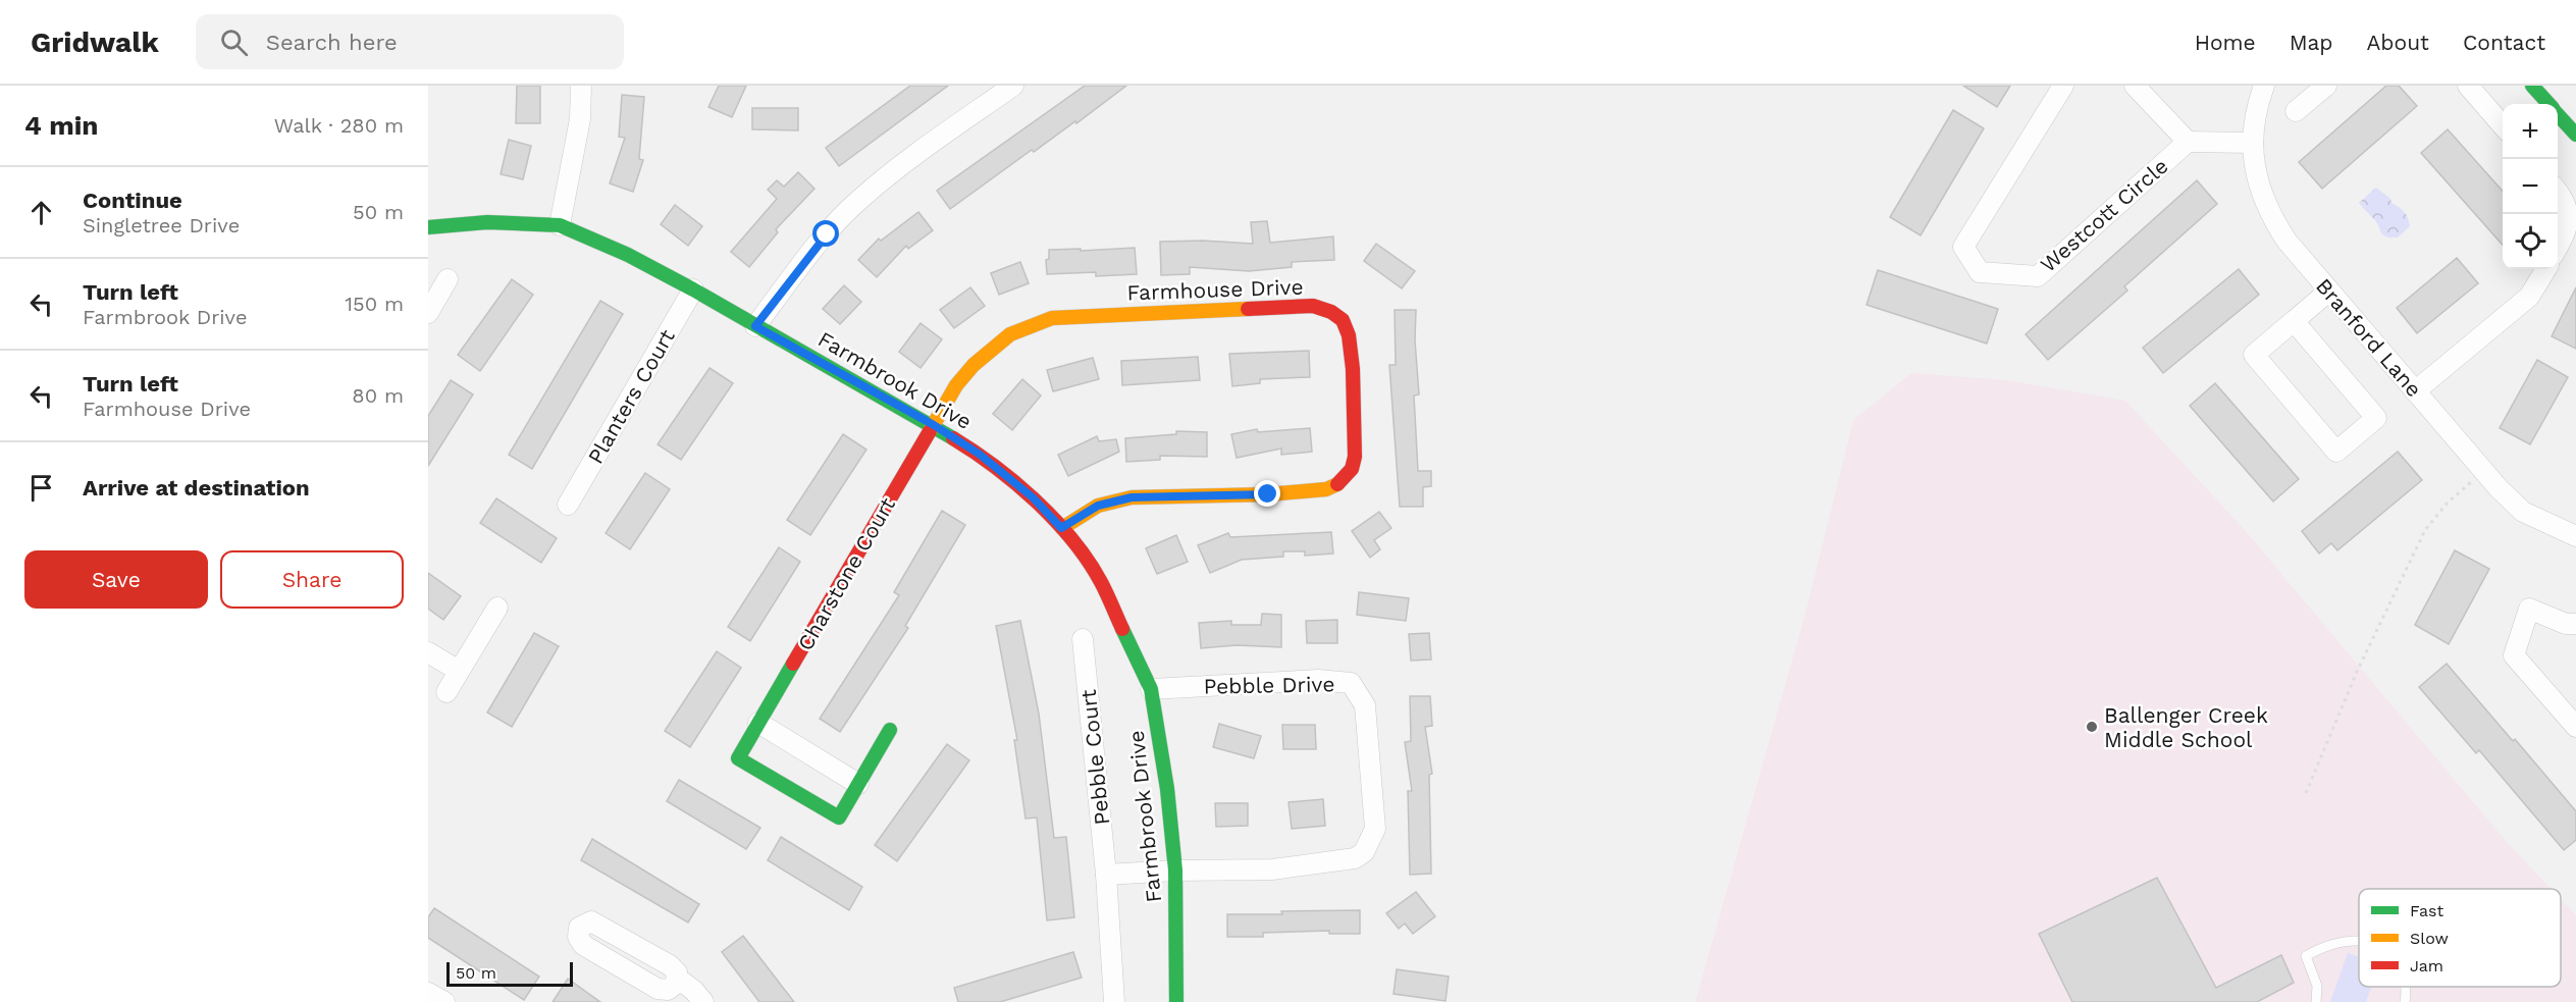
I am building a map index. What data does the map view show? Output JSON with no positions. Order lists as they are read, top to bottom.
{
  "streets": {
    "street": [
      "Westcott Circle",
      "Farmhouse Drive",
      "Branford Lane",
      "Farmbrook Drive",
      "Planters Court",
      "Charstone Court",
      "Pebble Drive",
      "Pebble Court"
    ]
  },
  "crossings": [
    ["Westcott Circle", "Branford Lane"],
    ["Farmhouse Drive", "Farmbrook Drive"],
    ["Farmhouse Drive", "Charstone Court"],
    ["Farmbrook Drive", "Planters Court"],
    ["Farmbrook Drive", "Charstone Court"],
    ["Farmbrook Drive", "Pebble Drive"]
  ],
  "places": ["Ballenger Creek Middle School"],
  "legend": ["Fast", "Slow", "Jam"],
  "scale_bar": "50 m",
  "page": {
    "header": "Gridwalk",
    "search": "Search here",
    "nav": [
      "Home",
      "Map",
      "About",
      "Contact"
    ],
    "heading": ["4 min", "Walk · 280 m"],
    "map_buttons": ["+", "−"],
    "list": [
      ["Continue", "Singletree Drive", "50 m"],
      ["Turn left", "Farmbrook Drive", "150 m"],
      ["Turn left", "Farmhouse Drive", "80 m"],
      "Arrive at destination"
    ],
    "buttons": ["Save", "Share"],
    "scale": "50 m"
  }
}
